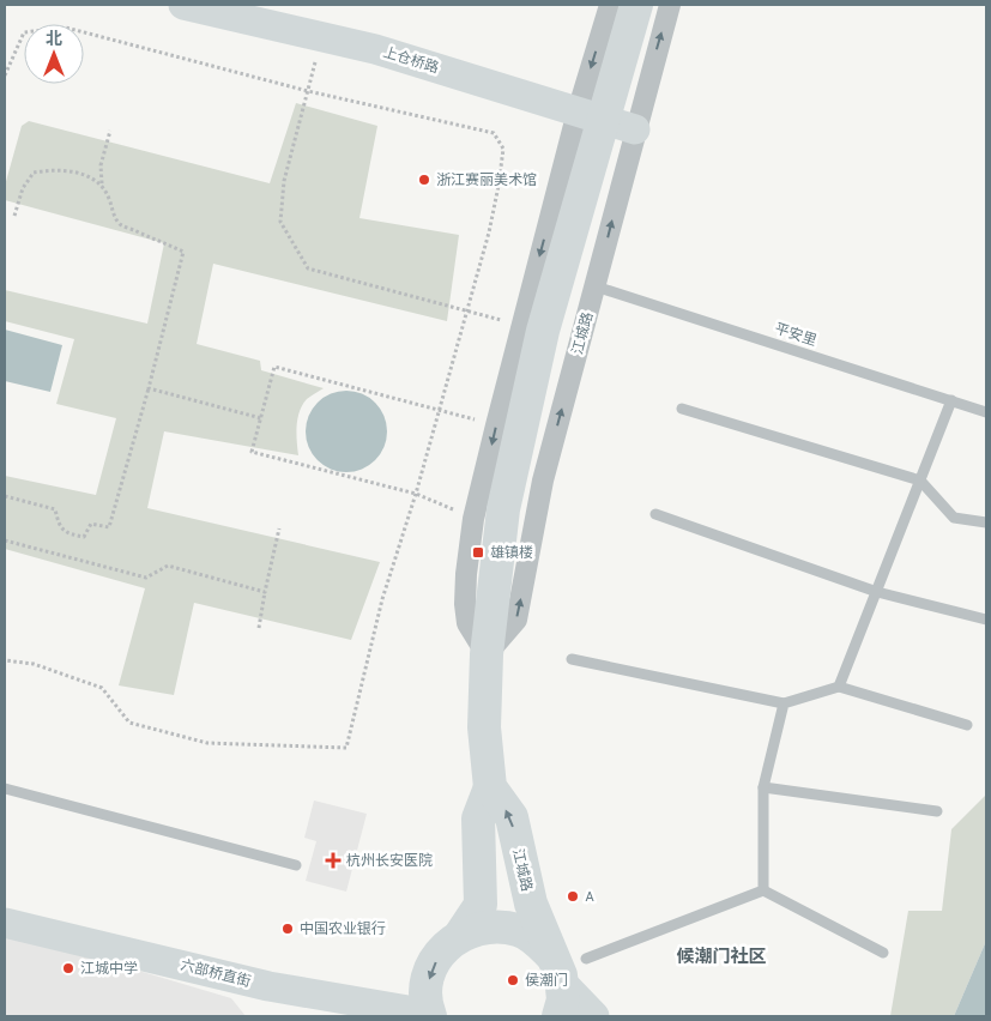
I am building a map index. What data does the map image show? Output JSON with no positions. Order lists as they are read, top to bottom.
{
  "streets": {
    "main road": ["江城路"],
    "street": ["上仓桥路", "六部桥直街"],
    "lane": ["平安里"]
  },
  "crossings": [
    ["上仓桥路", "江城路"],
    ["江城路", "平安里"],
    ["江城路", "六部桥直街"]
  ],
  "districts": ["候潮门社区"],
  "places": {
    "other": [
      "浙江赛丽美术馆",
      "A",
      "中国农业银行",
      "江城中学",
      "侯潮门"
    ],
    "transit": ["雄镇楼"],
    "health": ["杭州长安医院"]
  },
  "north": "top"
}
